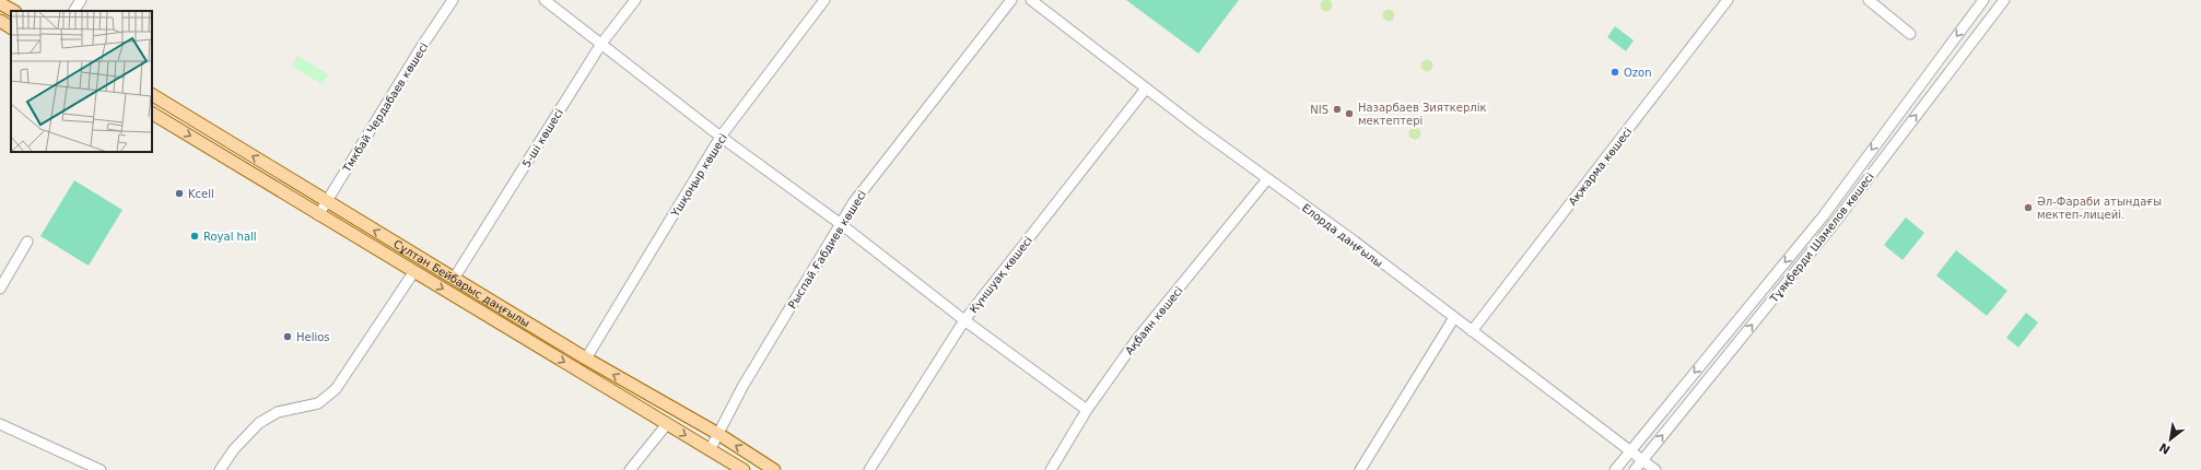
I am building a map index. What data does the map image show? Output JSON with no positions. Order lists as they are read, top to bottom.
{
  "streets": {
    "main road": ["Сұлтан Бейбарыс даңғылы"],
    "street": [
      "Тмкбай Чердабаев көшесі",
      "5-ші көшесі",
      "Ақжарма көшесі",
      "Үшқоңыр көшесі",
      "Елорда даңғылы",
      "Тұяқберди Шамелов көшесі",
      "Рыспай Ғабдиев көшесі",
      "Күншуақ көшесі",
      "Ақбаян көшесі"
    ]
  },
  "crossings": [
    ["Тмкбай Чердабаев көшесі", "Сұлтан Бейбарыс даңғылы"],
    ["5-ші көшесі", "Сұлтан Бейбарыс даңғылы"],
    ["Ақжарма көшесі", "Елорда даңғылы"],
    ["Үшқоңыр көшесі", "Сұлтан Бейбарыс даңғылы"],
    ["Елорда даңғылы", "Тұяқберди Шамелов көшесі"],
    ["Елорда даңғылы", "Күншуақ көшесі"],
    ["Елорда даңғылы", "Ақбаян көшесі"],
    ["Рыспай Ғабдиев көшесі", "Сұлтан Бейбарыс даңғылы"]
  ],
  "places": [
    "Ozon",
    "NIS",
    "Назарбаев Зияткерлік мектептері",
    "Kcell",
    "Әл-Фараби атындағы мектеп-лицейі.",
    "Royal hall",
    "Helios"
  ],
  "north": "bottom left"
}
